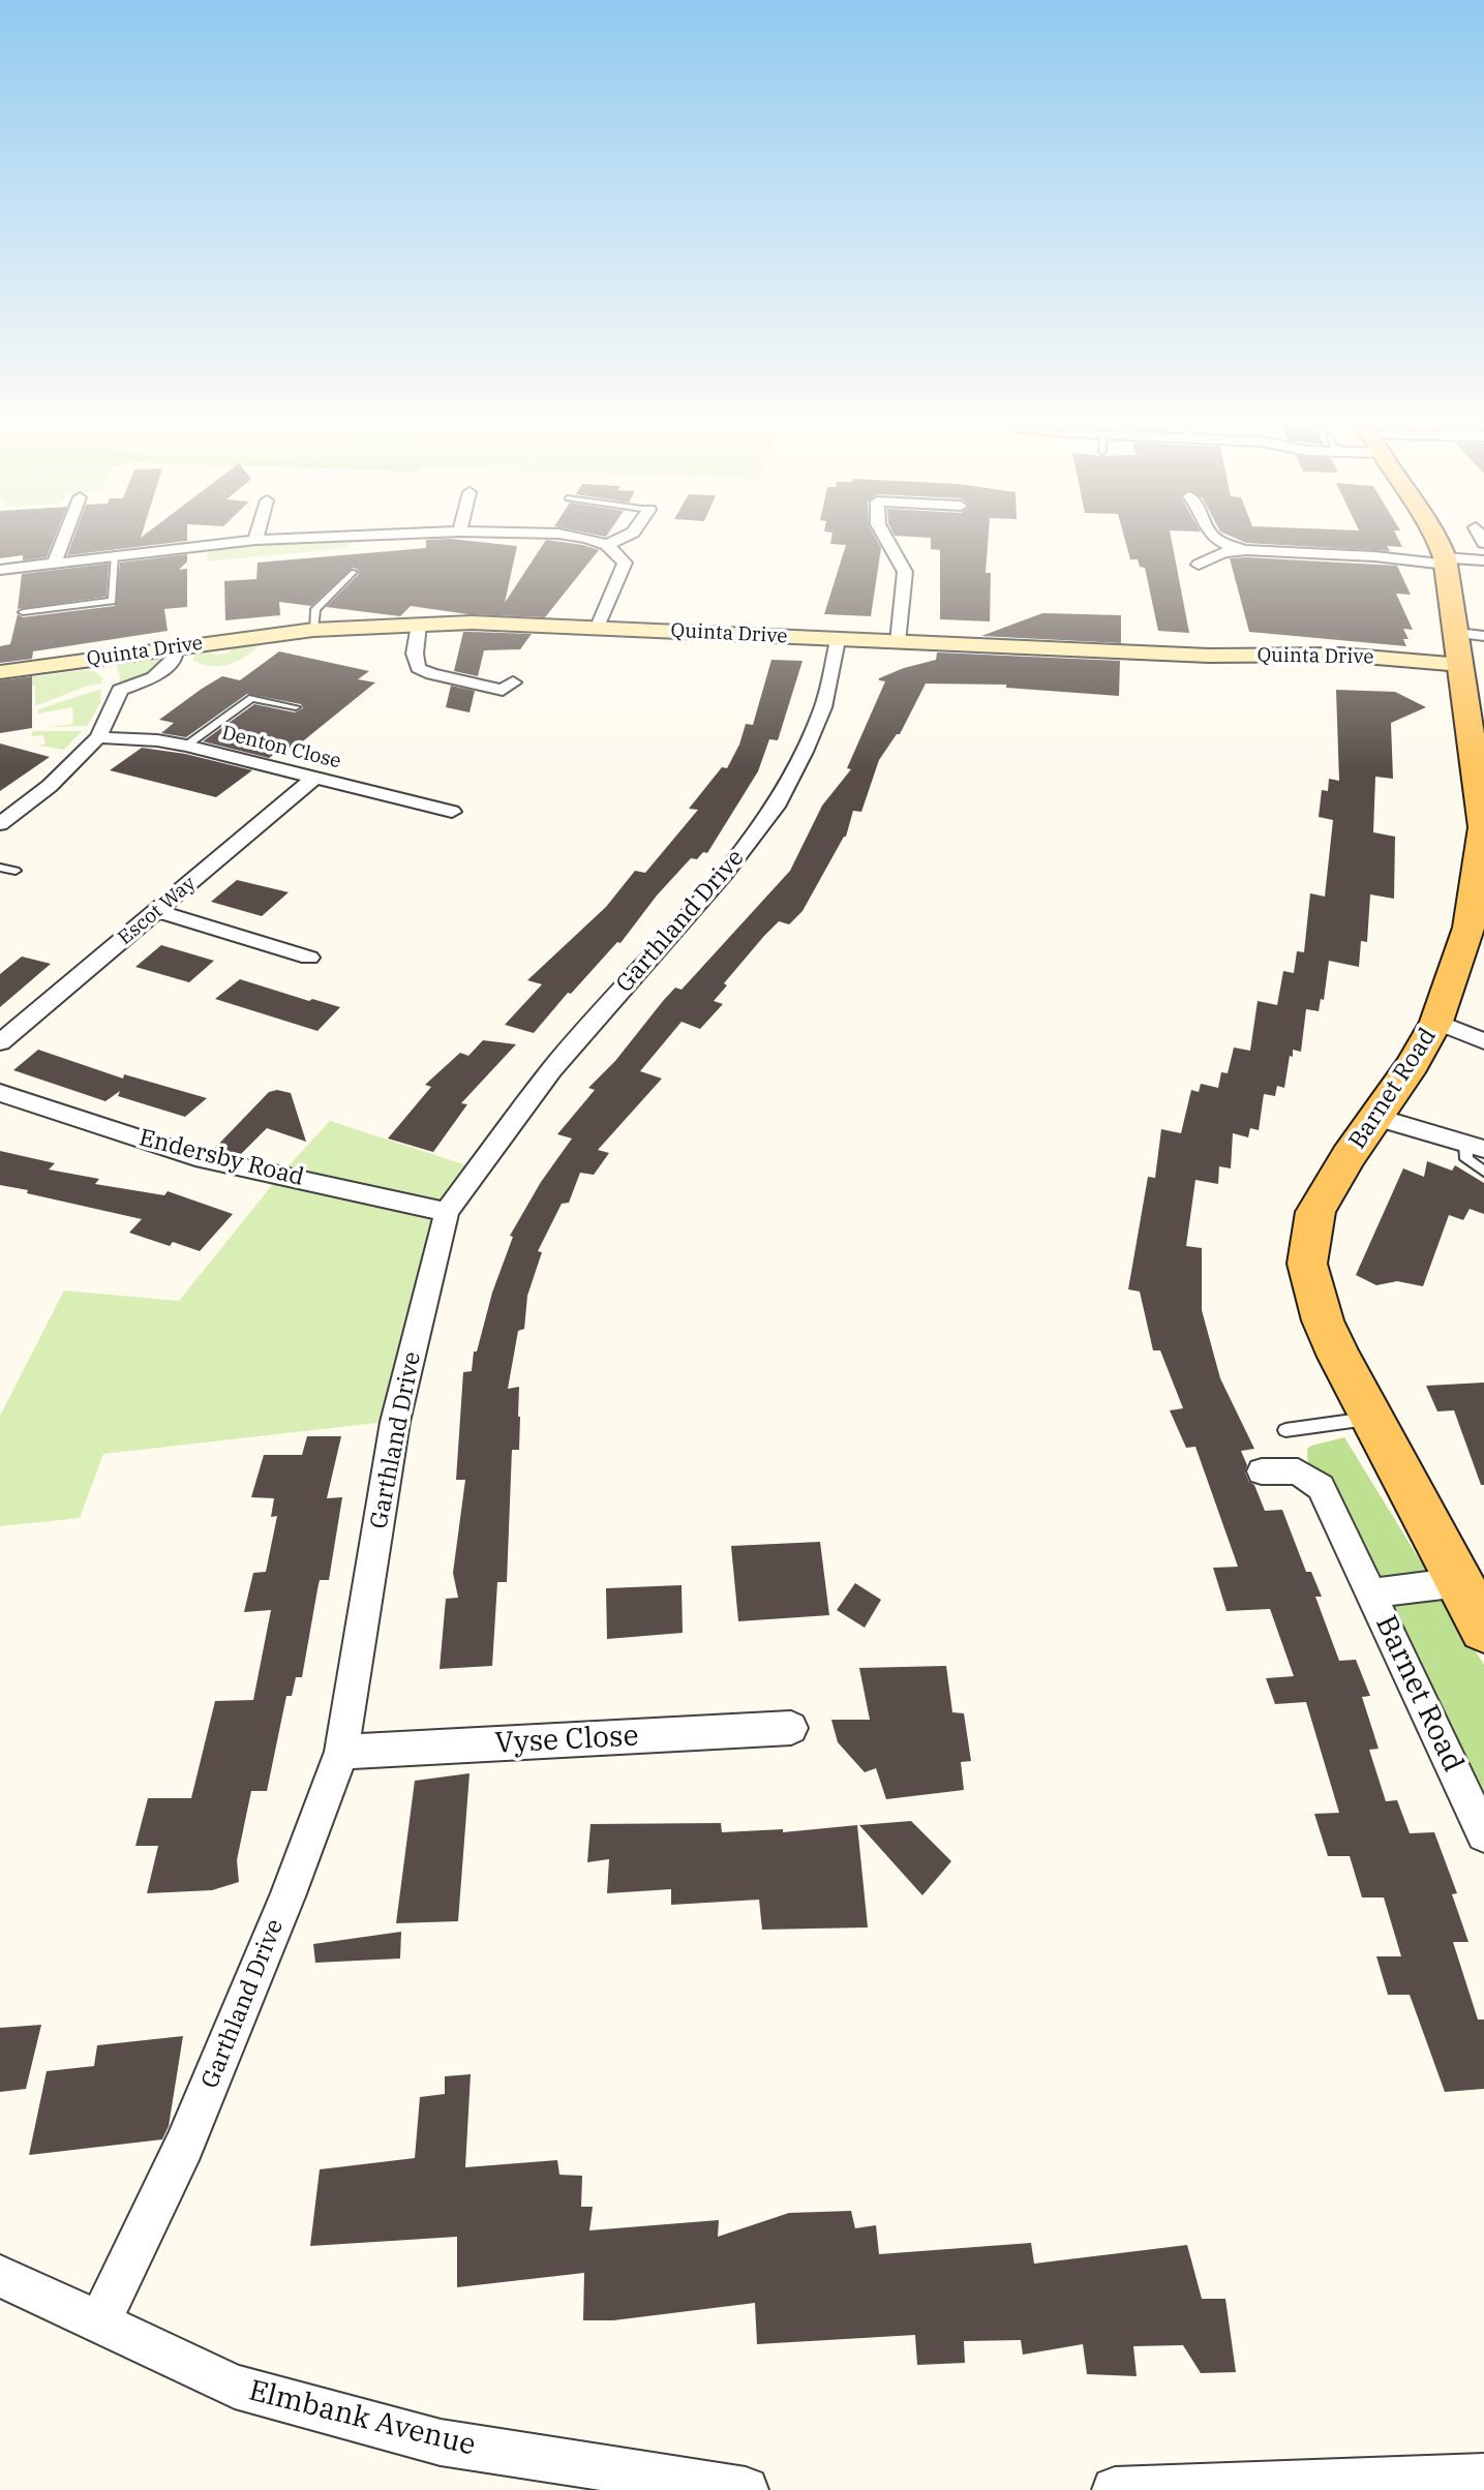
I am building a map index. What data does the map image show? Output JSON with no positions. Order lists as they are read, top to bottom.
{
  "streets": {
    "main road": ["Barnet Road"],
    "street": [
      "Quinta Drive",
      "Denton Close",
      "Escot Way",
      "Garthland Drive",
      "Endersby Road",
      "Vyse Close",
      "Elmbank Avenue"
    ]
  },
  "crossings": [
    ["Quinta Drive", "Garthland Drive"],
    ["Quinta Drive", "Barnet Road"],
    ["Denton Close", "Escot Way"],
    ["Garthland Drive", "Endersby Road"],
    ["Garthland Drive", "Vyse Close"],
    ["Garthland Drive", "Elmbank Avenue"]
  ]
}
